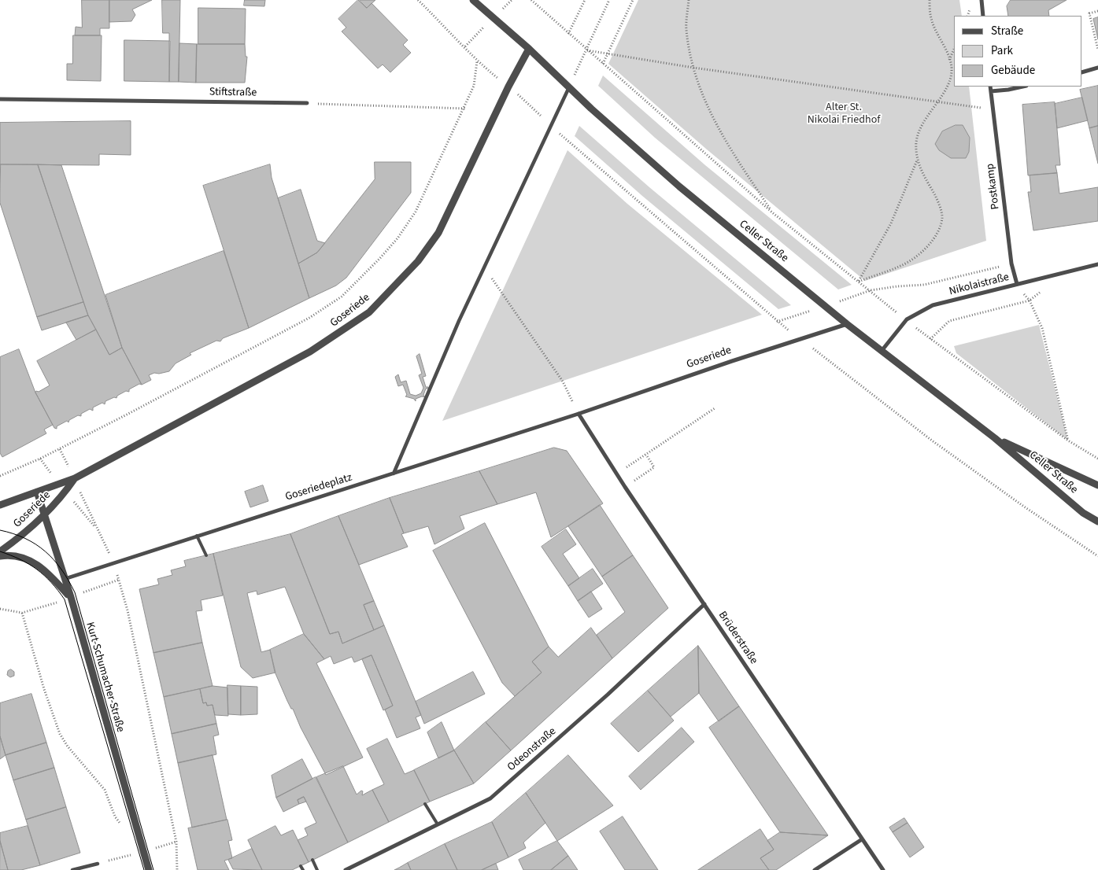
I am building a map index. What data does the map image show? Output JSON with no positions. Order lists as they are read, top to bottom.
{
  "streets": {
    "street": [
      "Stiftstraße",
      "Postkamp",
      "Celler Straße",
      "Nikolaistraße",
      "Goseriede",
      "Goseriedeplatz",
      "Brüderstraße",
      "Kurt-Schumacher-Straße",
      "Odeonstraße"
    ]
  },
  "crossings": [
    ["Postkamp", "Nikolaistraße"],
    ["Celler Straße", "Nikolaistraße"],
    ["Celler Straße", "Goseriede"],
    ["Goseriede", "Goseriedeplatz"],
    ["Goseriede", "Brüderstraße"],
    ["Goseriede", "Kurt-Schumacher-Straße"],
    ["Goseriedeplatz", "Brüderstraße"],
    ["Goseriedeplatz", "Kurt-Schumacher-Straße"],
    ["Brüderstraße", "Odeonstraße"]
  ],
  "parks": ["Alter St. Nikolai Friedhof"],
  "legend": ["Straße", "Park", "Gebäude"]
}
